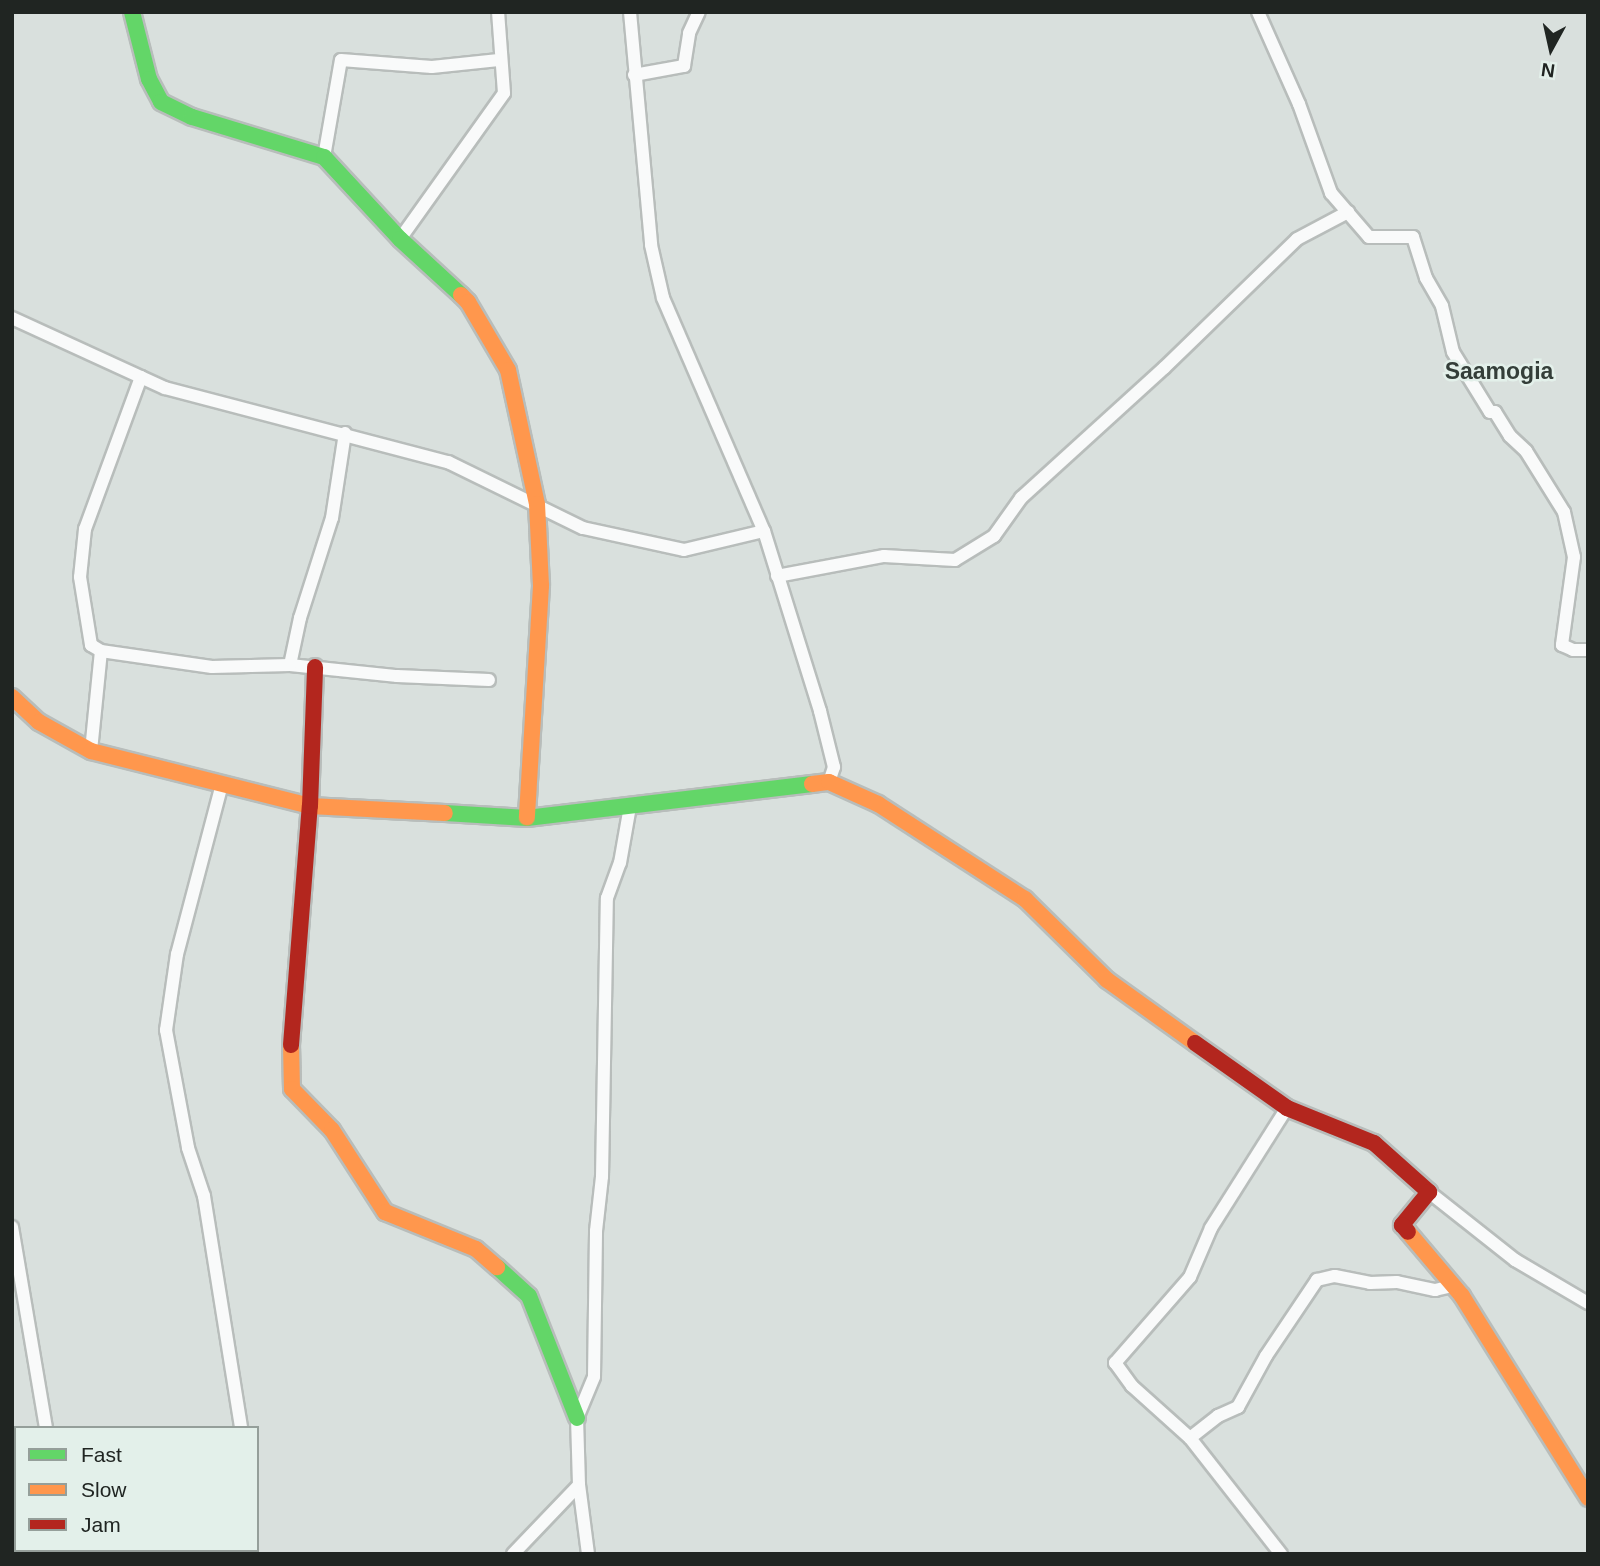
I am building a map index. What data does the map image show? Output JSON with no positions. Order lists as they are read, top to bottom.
{
  "districts": ["Saamogia"],
  "legend": ["Fast", "Slow", "Jam"],
  "north": "bottom"
}
